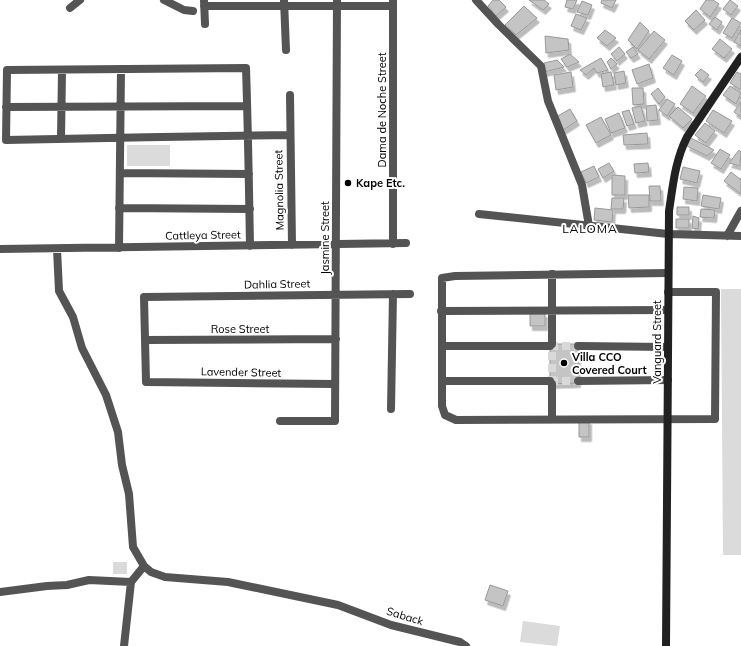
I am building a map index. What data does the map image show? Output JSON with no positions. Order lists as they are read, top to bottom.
{
  "streets": {
    "street": [
      "Dama de Noche Street",
      "Magnolia Street",
      "Cattleya Street",
      "Jasmine Street",
      "Dahlia Street",
      "Rose Street",
      "Vanguard Street",
      "Lavender Street",
      "Saback"
    ]
  },
  "crossings": [
    ["Dama de Noche Street", "Cattleya Street"],
    ["Magnolia Street", "Cattleya Street"],
    ["Cattleya Street", "Jasmine Street"],
    ["Jasmine Street", "Dahlia Street"],
    ["Jasmine Street", "Rose Street"],
    ["Jasmine Street", "Lavender Street"],
    ["Dahlia Street", "Rose Street"],
    ["Dahlia Street", "Lavender Street"],
    ["Rose Street", "Lavender Street"]
  ],
  "districts": ["LALOMA"],
  "places": ["Kape Etc.", "Villa CCO Covered Court"]
}
